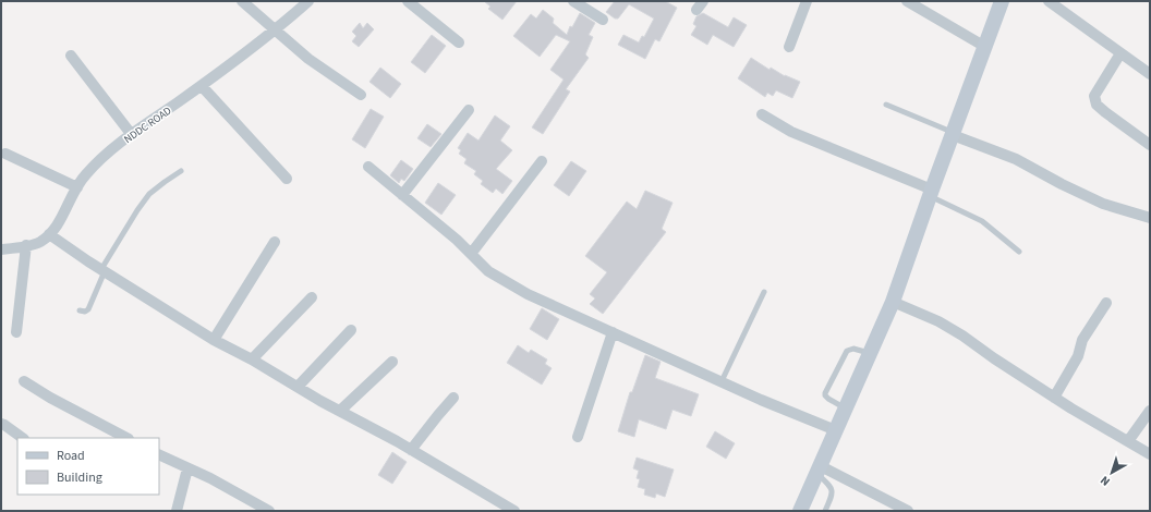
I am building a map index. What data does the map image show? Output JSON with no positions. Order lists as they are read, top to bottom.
{
  "streets": {
    "street": ["NDDC ROAD"]
  },
  "legend": ["Road", "Building"],
  "north": "bottom left"
}
